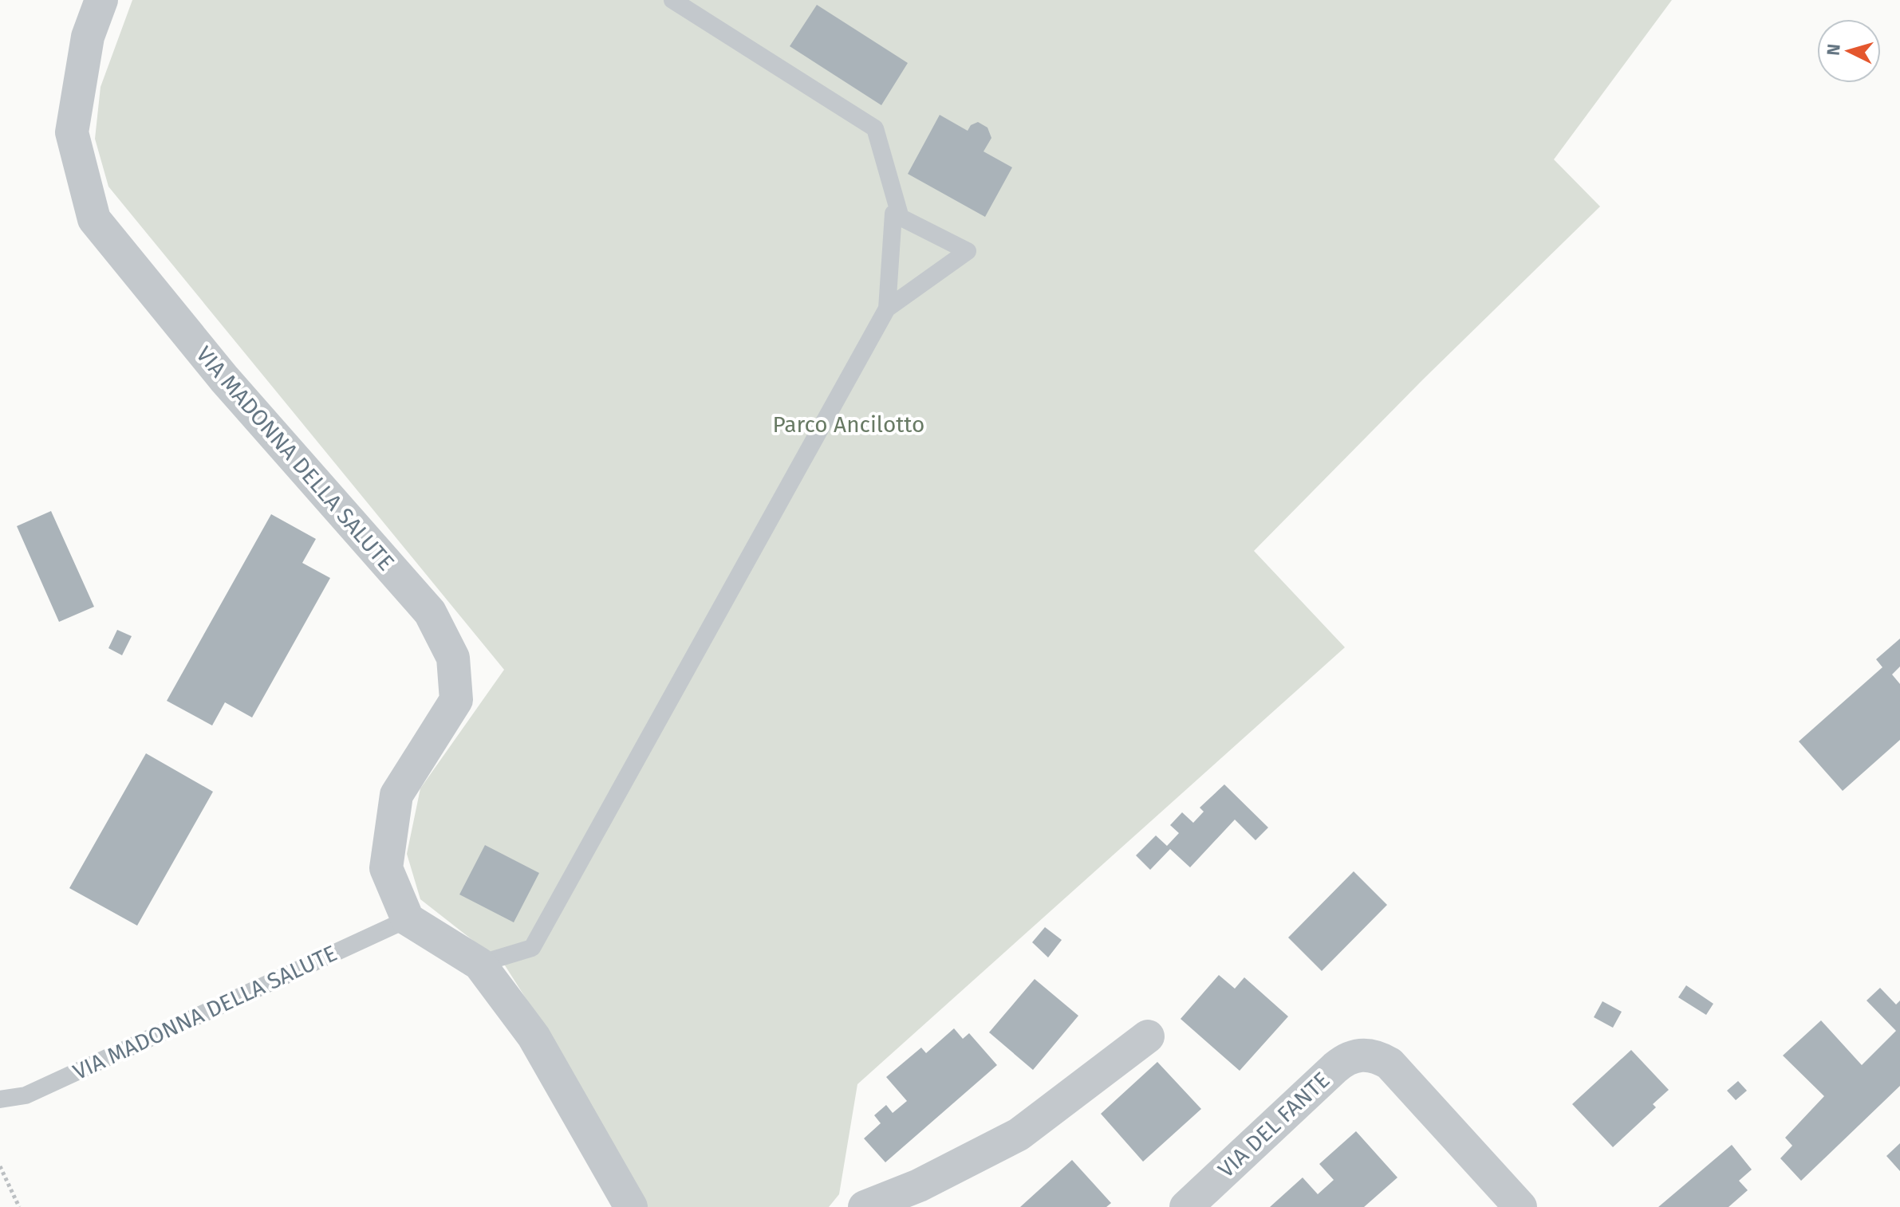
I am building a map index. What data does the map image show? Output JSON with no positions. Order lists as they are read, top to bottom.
{
  "streets": {
    "street": ["VIA MADONNA DELLA SALUTE", "VIA DEL FANTE"]
  },
  "parks": ["Parco Ancilotto"],
  "north": "left"
}
